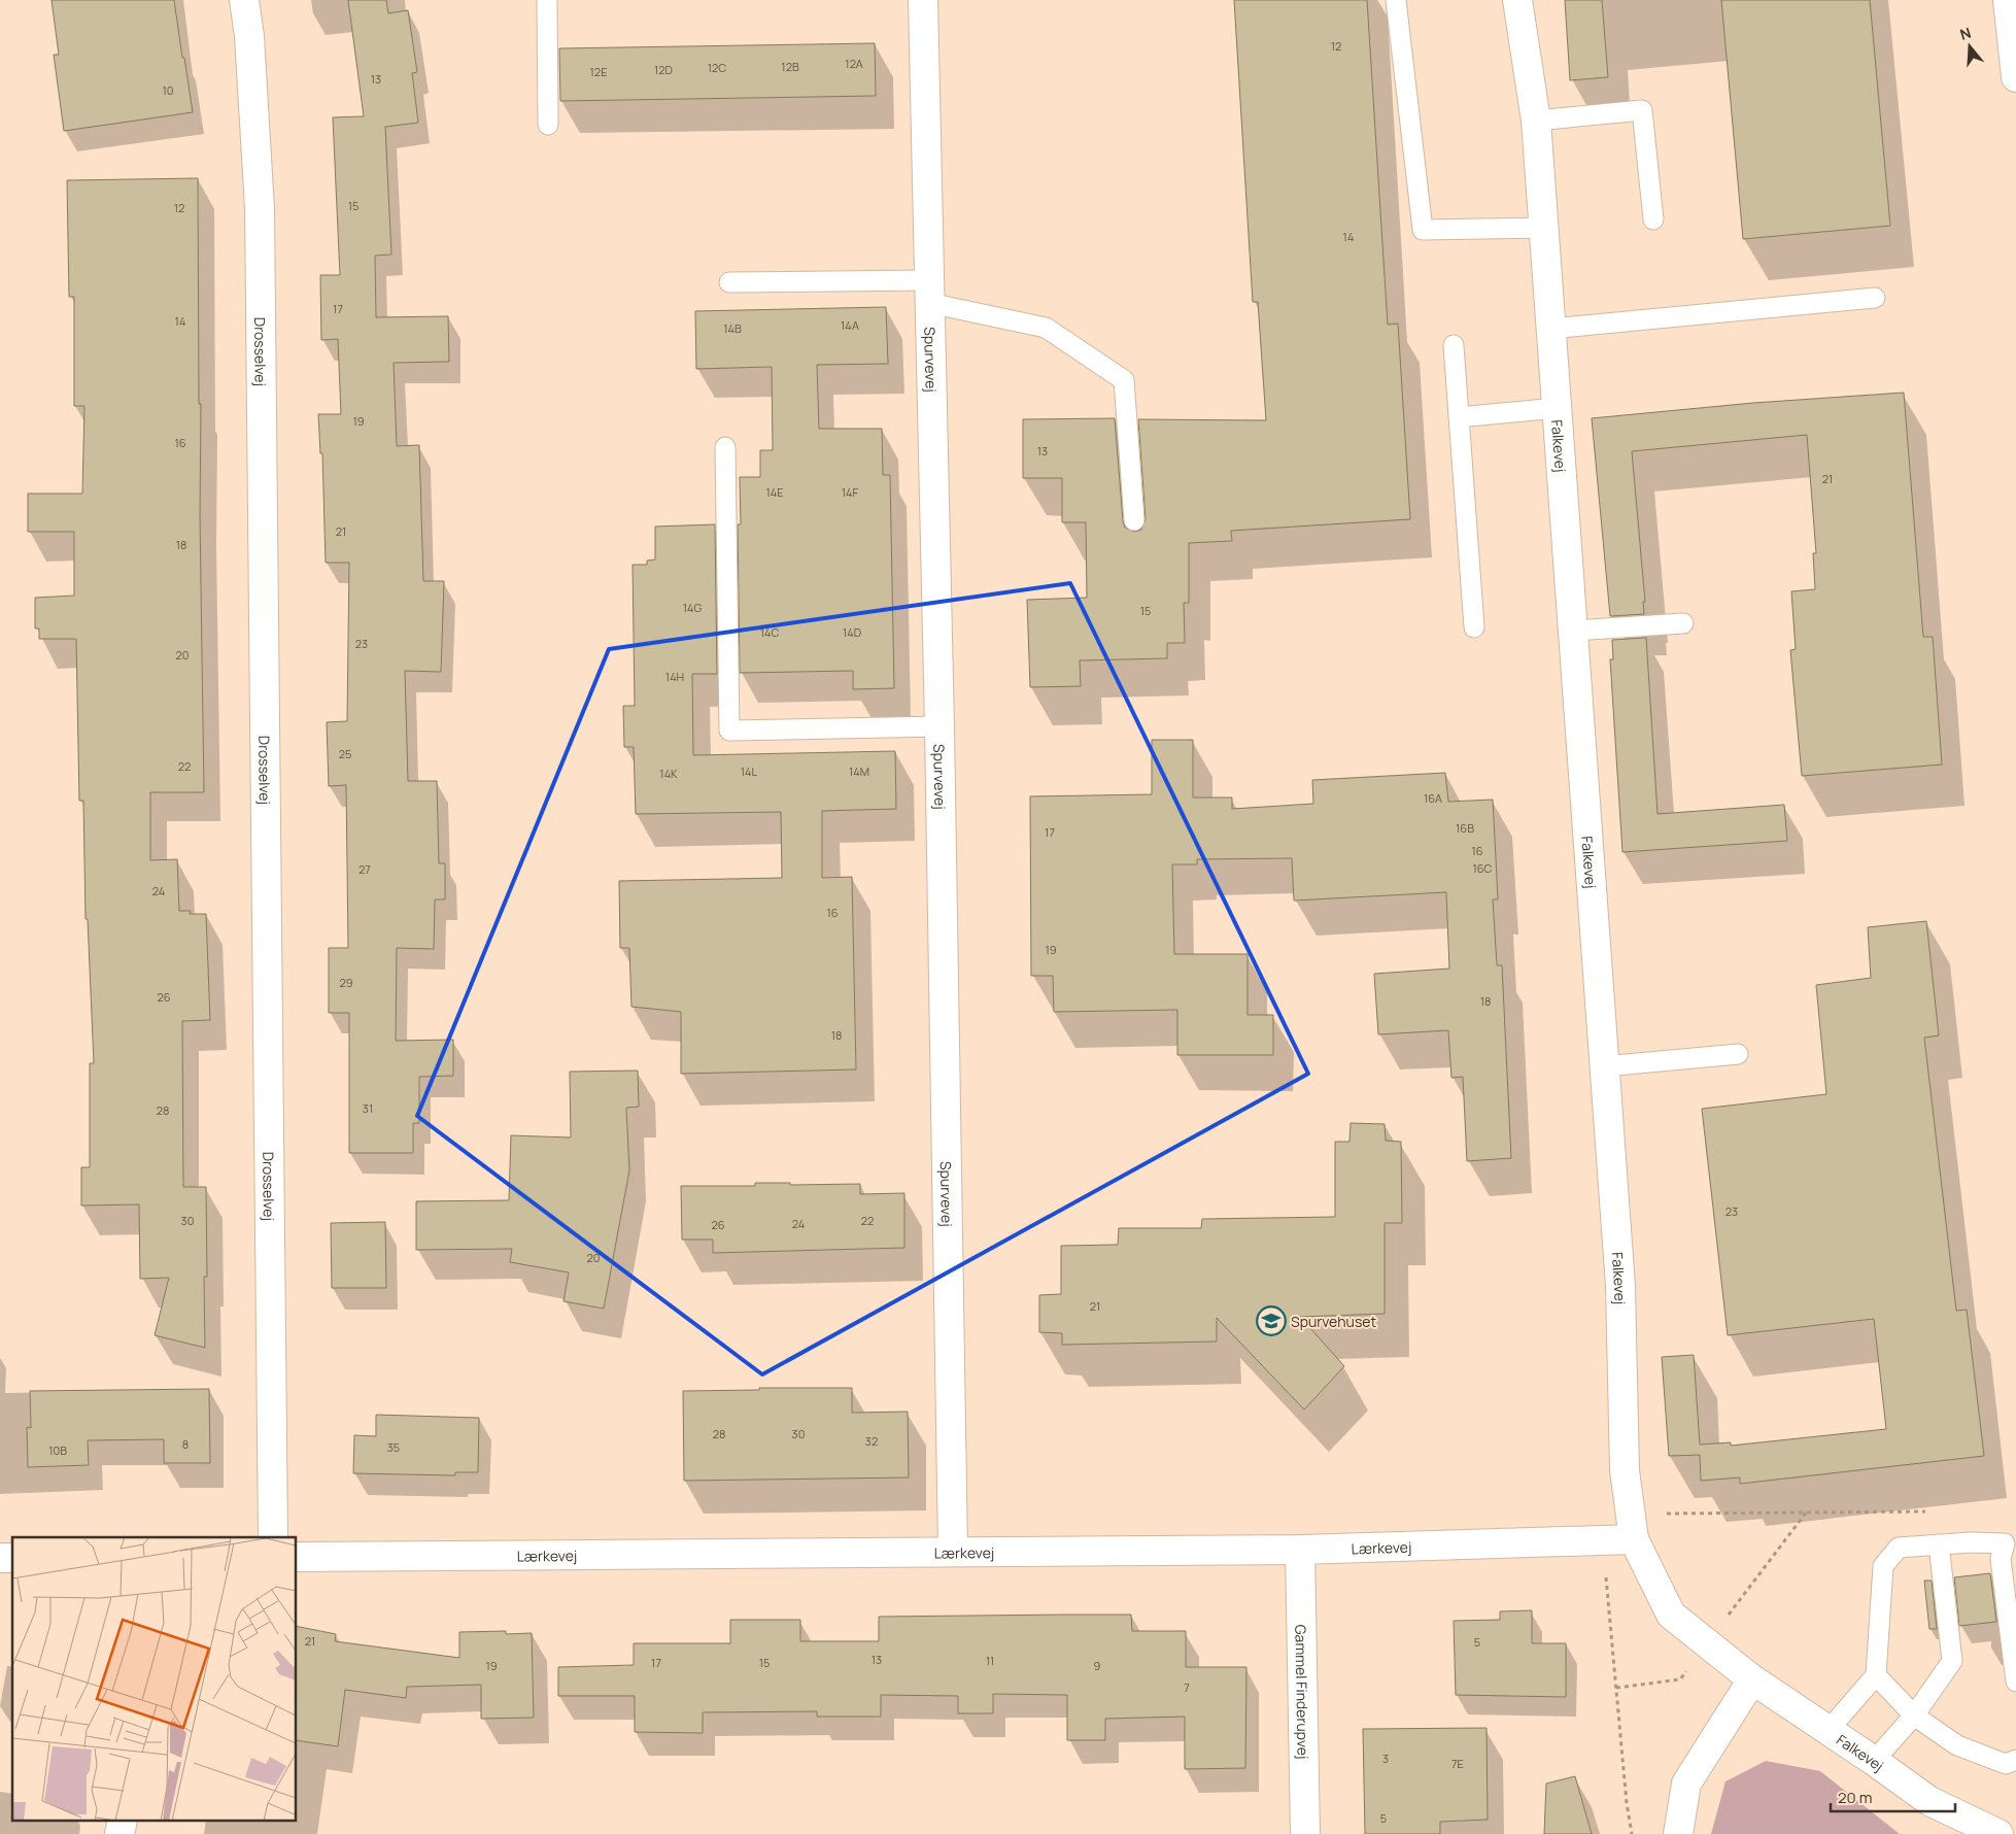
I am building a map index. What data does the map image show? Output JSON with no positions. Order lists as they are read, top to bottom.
{
  "streets": {
    "street": [
      "Drosselvej",
      "Spurvevej",
      "Falkevej",
      "Lærkevej",
      "Gammel Finderupvej"
    ]
  },
  "crossings": [
    ["Spurvevej", "Lærkevej"],
    ["Falkevej", "Lærkevej"],
    ["Lærkevej", "Gammel Finderupvej"]
  ],
  "places": {
    "school or university": ["Spurvehuset"]
  },
  "house_numbers": [
    "12",
    "12A",
    "12B",
    "12C",
    "12D",
    "12E",
    "13",
    "10",
    "15",
    "12",
    "14",
    "17",
    "14",
    "14A",
    "14B",
    "19",
    "16",
    "13",
    "21",
    "14E",
    "14F",
    "21",
    "18",
    "14G",
    "15",
    "14C",
    "14D",
    "23",
    "20",
    "14H",
    "25",
    "22",
    "14L",
    "14M",
    "14K",
    "16A",
    "16B",
    "17",
    "16",
    "16C",
    "27",
    "24",
    "16",
    "19",
    "29",
    "26",
    "18",
    "18",
    "31",
    "28",
    "23",
    "30",
    "22",
    "24",
    "26",
    "20",
    "21",
    "28",
    "30",
    "32",
    "8",
    "35",
    "10B",
    "21",
    "5",
    "13",
    "11",
    "17",
    "15",
    "19",
    "9",
    "7",
    "3",
    "7E",
    "5"
  ],
  "scale_bar": "20 m",
  "north": "top"
}
